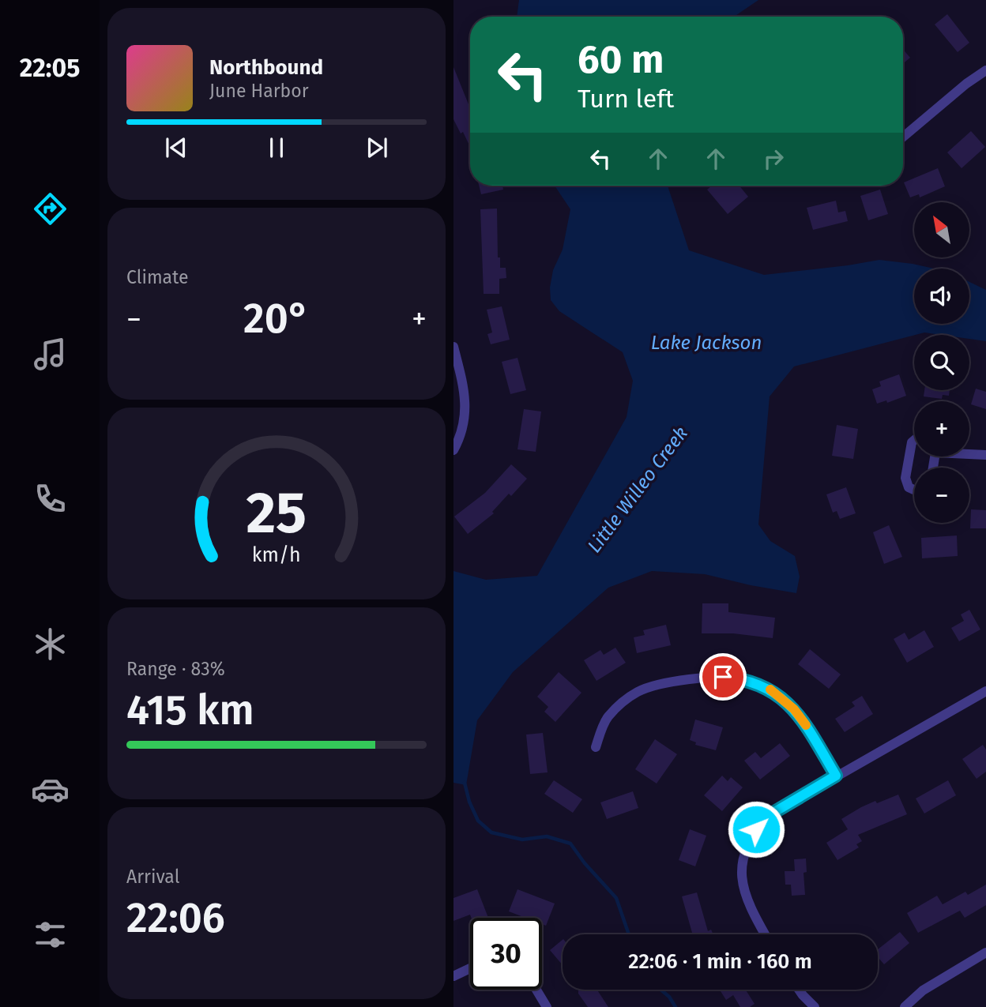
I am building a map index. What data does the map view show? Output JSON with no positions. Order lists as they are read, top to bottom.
{
  "water": ["Lake Jackson", "Little Willeo Creek"],
  "north": "top left",
  "page": {
    "tabs": "22:05",
    "turn": ["60 m", "Turn left"],
    "song": ["Northbound", "June Harbor"],
    "map_buttons": ["+", "−"],
    "tile": [
      "Climate",
      ["Range · 83%", "415 km"],
      ["Arrival", "22:06"]
    ],
    "heat": ["−", "20°", "+"],
    "limit": "30",
    "trip": "22:06 · 1 min · 160 m",
    "gauge": ["25", "km/h"]
  }
}
